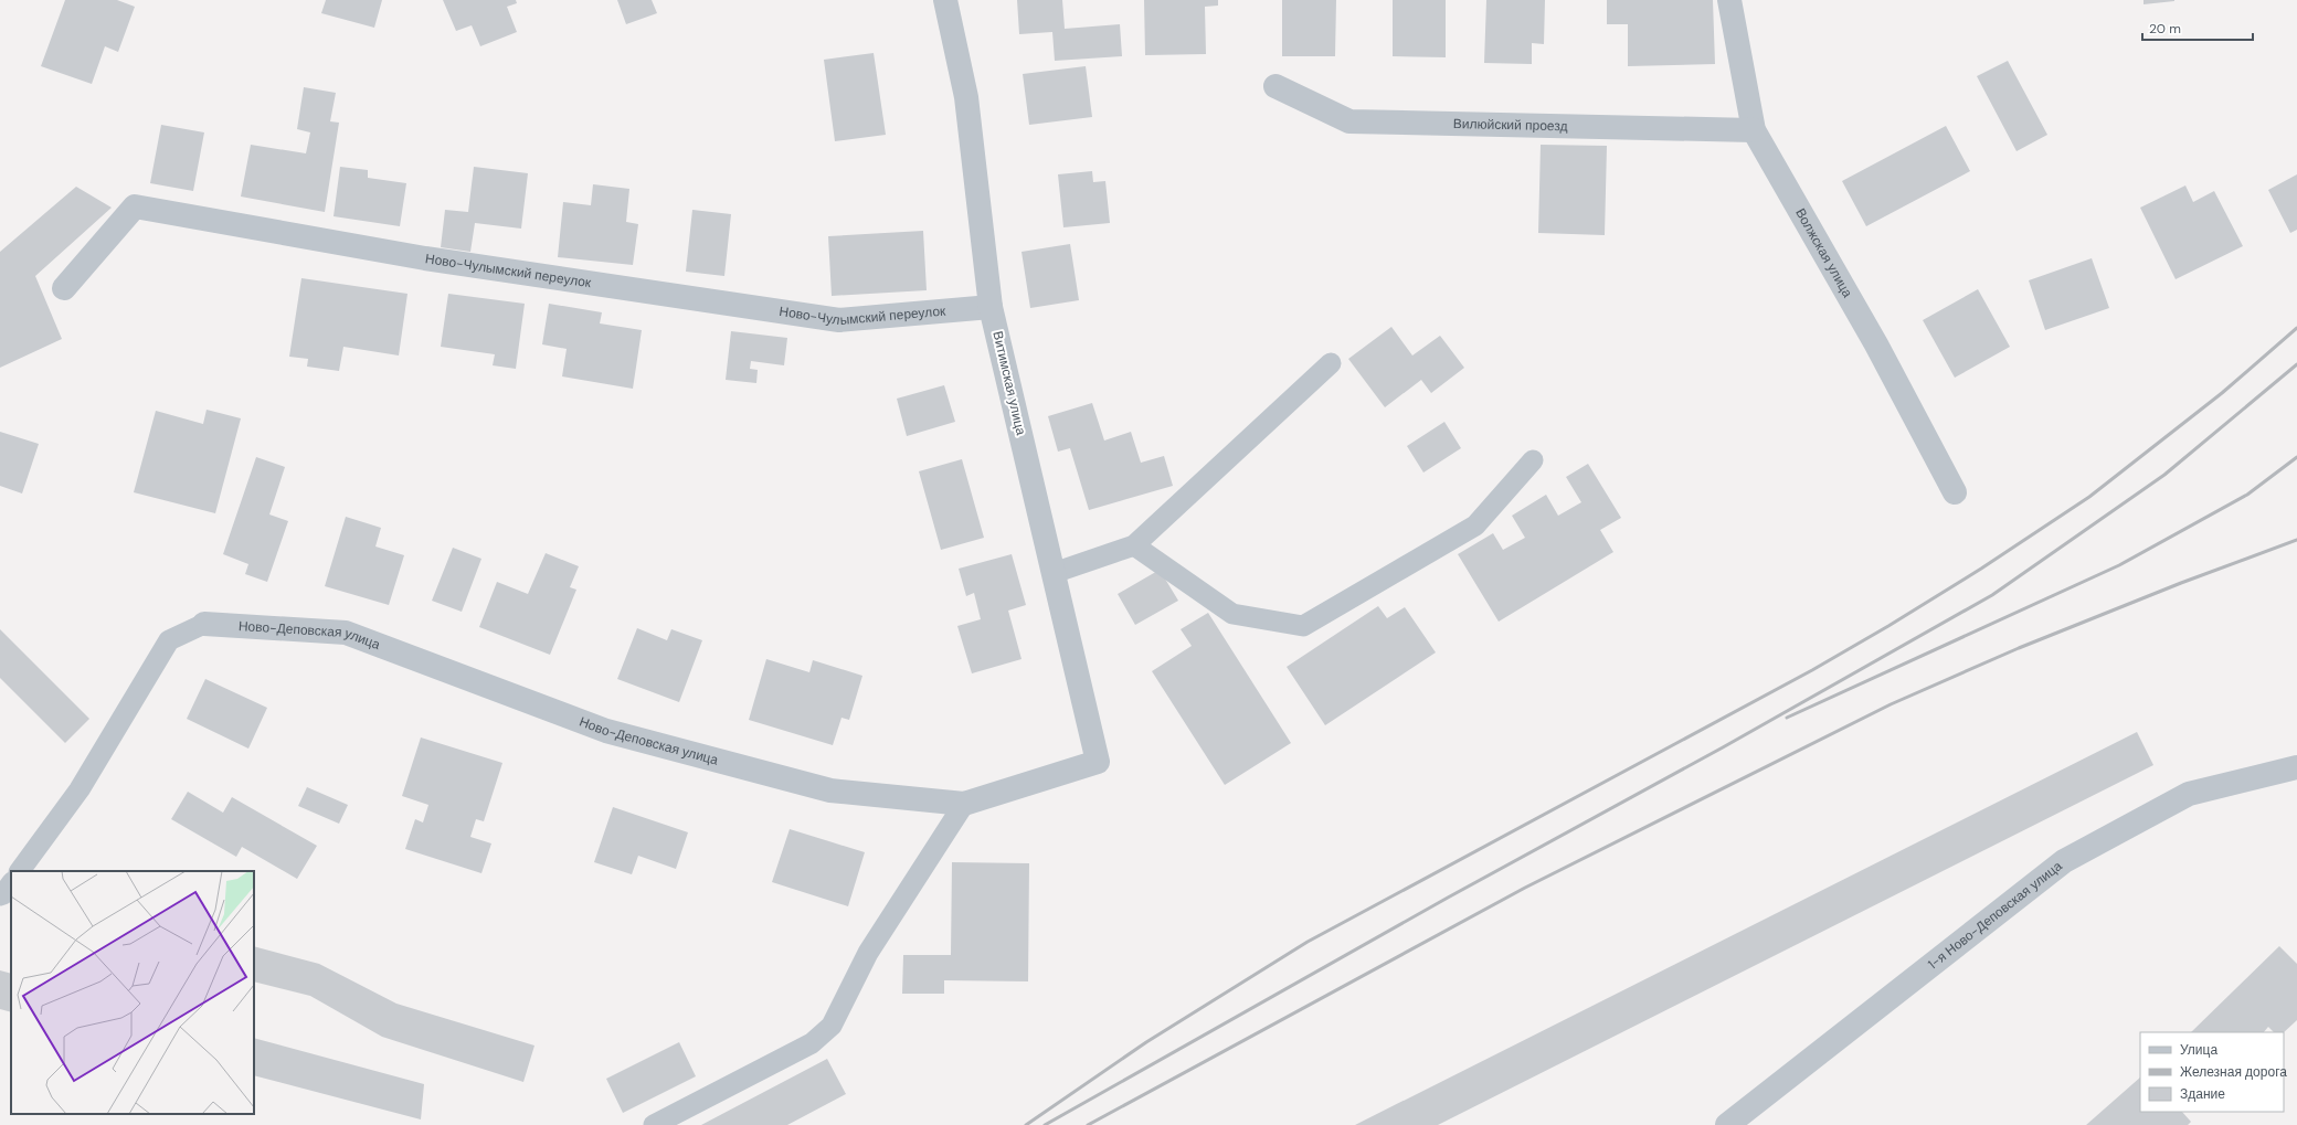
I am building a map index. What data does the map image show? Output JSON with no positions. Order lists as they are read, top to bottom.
{
  "streets": {
    "street": [
      "Вилюйский проезд",
      "Волжская улица",
      "Ново-Чулымский переулок",
      "Витимская улица",
      "Ново-Деповская улица",
      "1-я Ново-Деповская улица"
    ]
  },
  "crossings": [
    ["Вилюйский проезд", "Волжская улица"],
    ["Ново-Чулымский переулок", "Витимская улица"],
    ["Витимская улица", "Ново-Деповская улица"]
  ],
  "legend": ["Улица", "Железная дорога", "Здание"],
  "scale_bar": "20 m"
}
